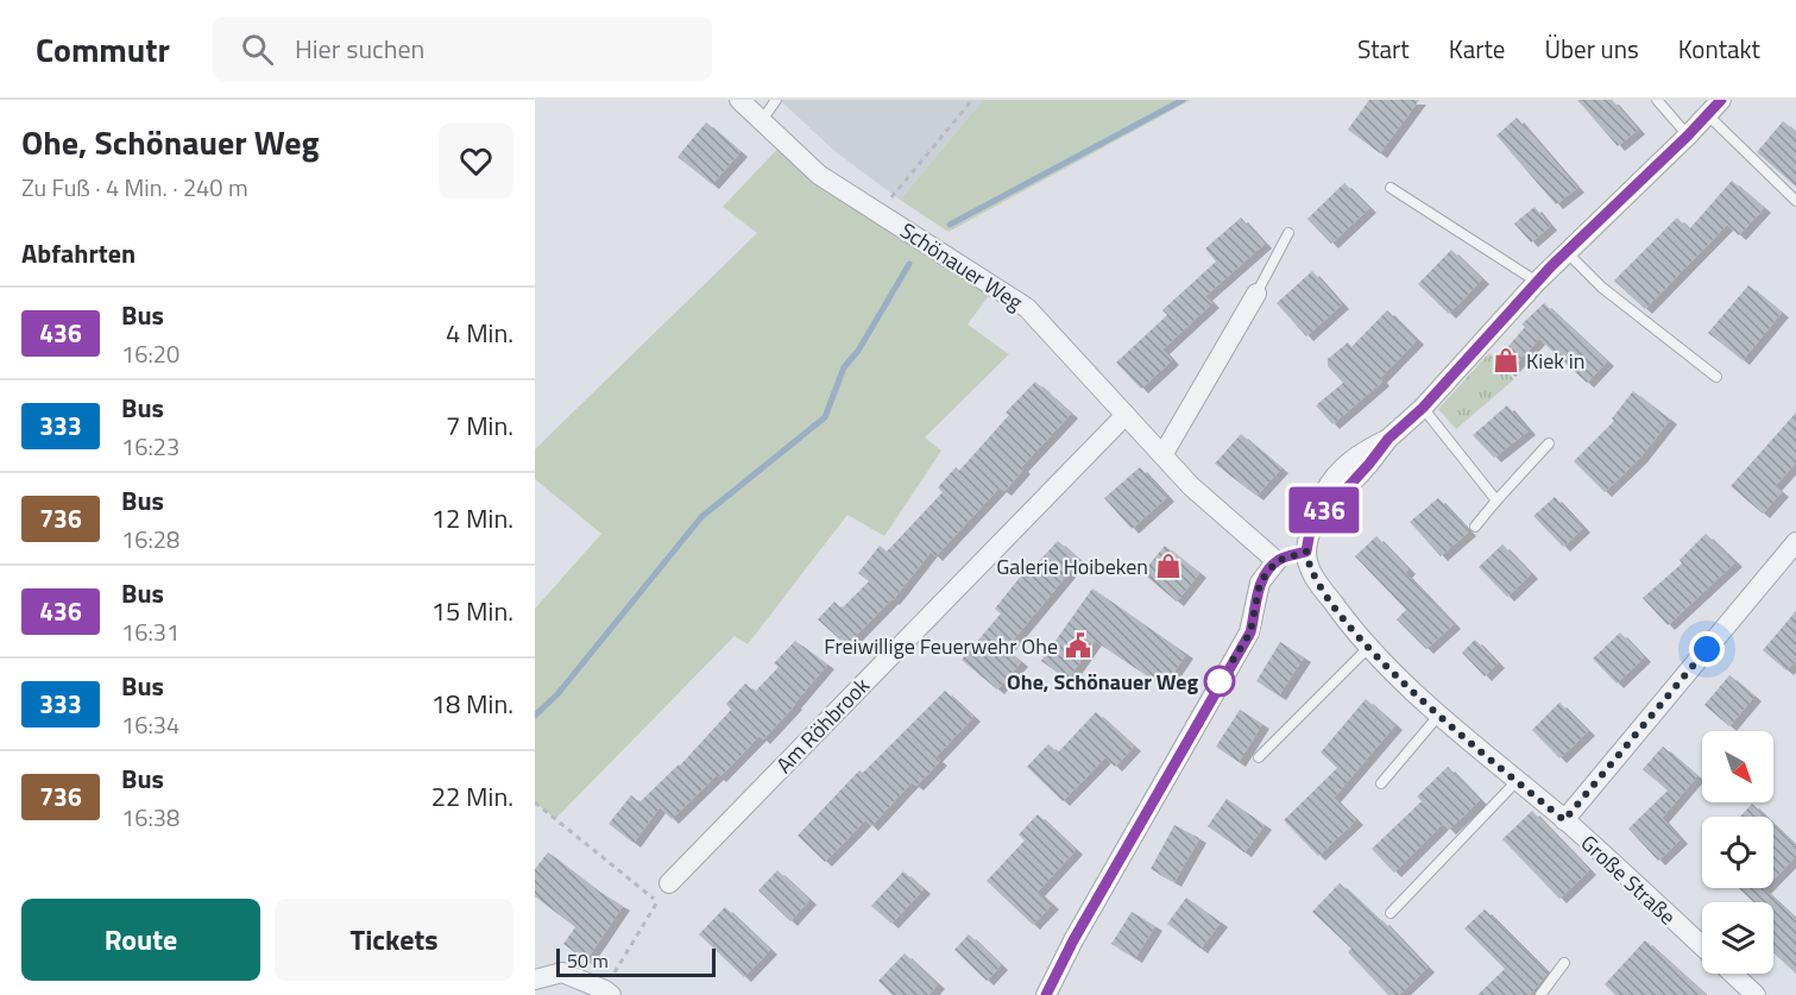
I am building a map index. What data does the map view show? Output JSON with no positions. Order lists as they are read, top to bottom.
{
  "streets": {
    "street": ["Schönauer Weg", "Am Röhbrook", "Große Straße"]
  },
  "crossings": [
    ["Schönauer Weg", "Am Röhbrook"]
  ],
  "places": {
    "shop": ["Kiek in", "Galerie Hoibeken"],
    "public building": ["Freiwillige Feuerwehr Ohe"],
    "other": ["Ohe, Schönauer Weg"]
  },
  "lines": ["bus line 436"],
  "scale_bar": "50 m",
  "north": "bottom right",
  "page": {
    "header": "Commutr",
    "search": "Hier suchen",
    "nav": [
      "Start",
      "Karte",
      "Über uns",
      "Kontakt"
    ],
    "heading": [
      ["Ohe, Schönauer Weg", "Zu Fuß · 4 Min. · 240 m"],
      "Abfahrten"
    ],
    "on_map": "436",
    "list": [
      {
        "mark": "436",
        "name": "Bus",
        "note": "16:20",
        "value": "4 Min."
      },
      {
        "mark": "333",
        "name": "Bus",
        "note": "16:23",
        "value": "7 Min."
      },
      {
        "mark": "736",
        "name": "Bus",
        "note": "16:28",
        "value": "12 Min."
      },
      {
        "mark": "436",
        "name": "Bus",
        "note": "16:31",
        "value": "15 Min."
      },
      {
        "mark": "333",
        "name": "Bus",
        "note": "16:34",
        "value": "18 Min."
      },
      {
        "mark": "736",
        "name": "Bus",
        "note": "16:38",
        "value": "22 Min."
      }
    ],
    "buttons": ["Route", "Tickets"],
    "scale": "50 m"
  }
}
